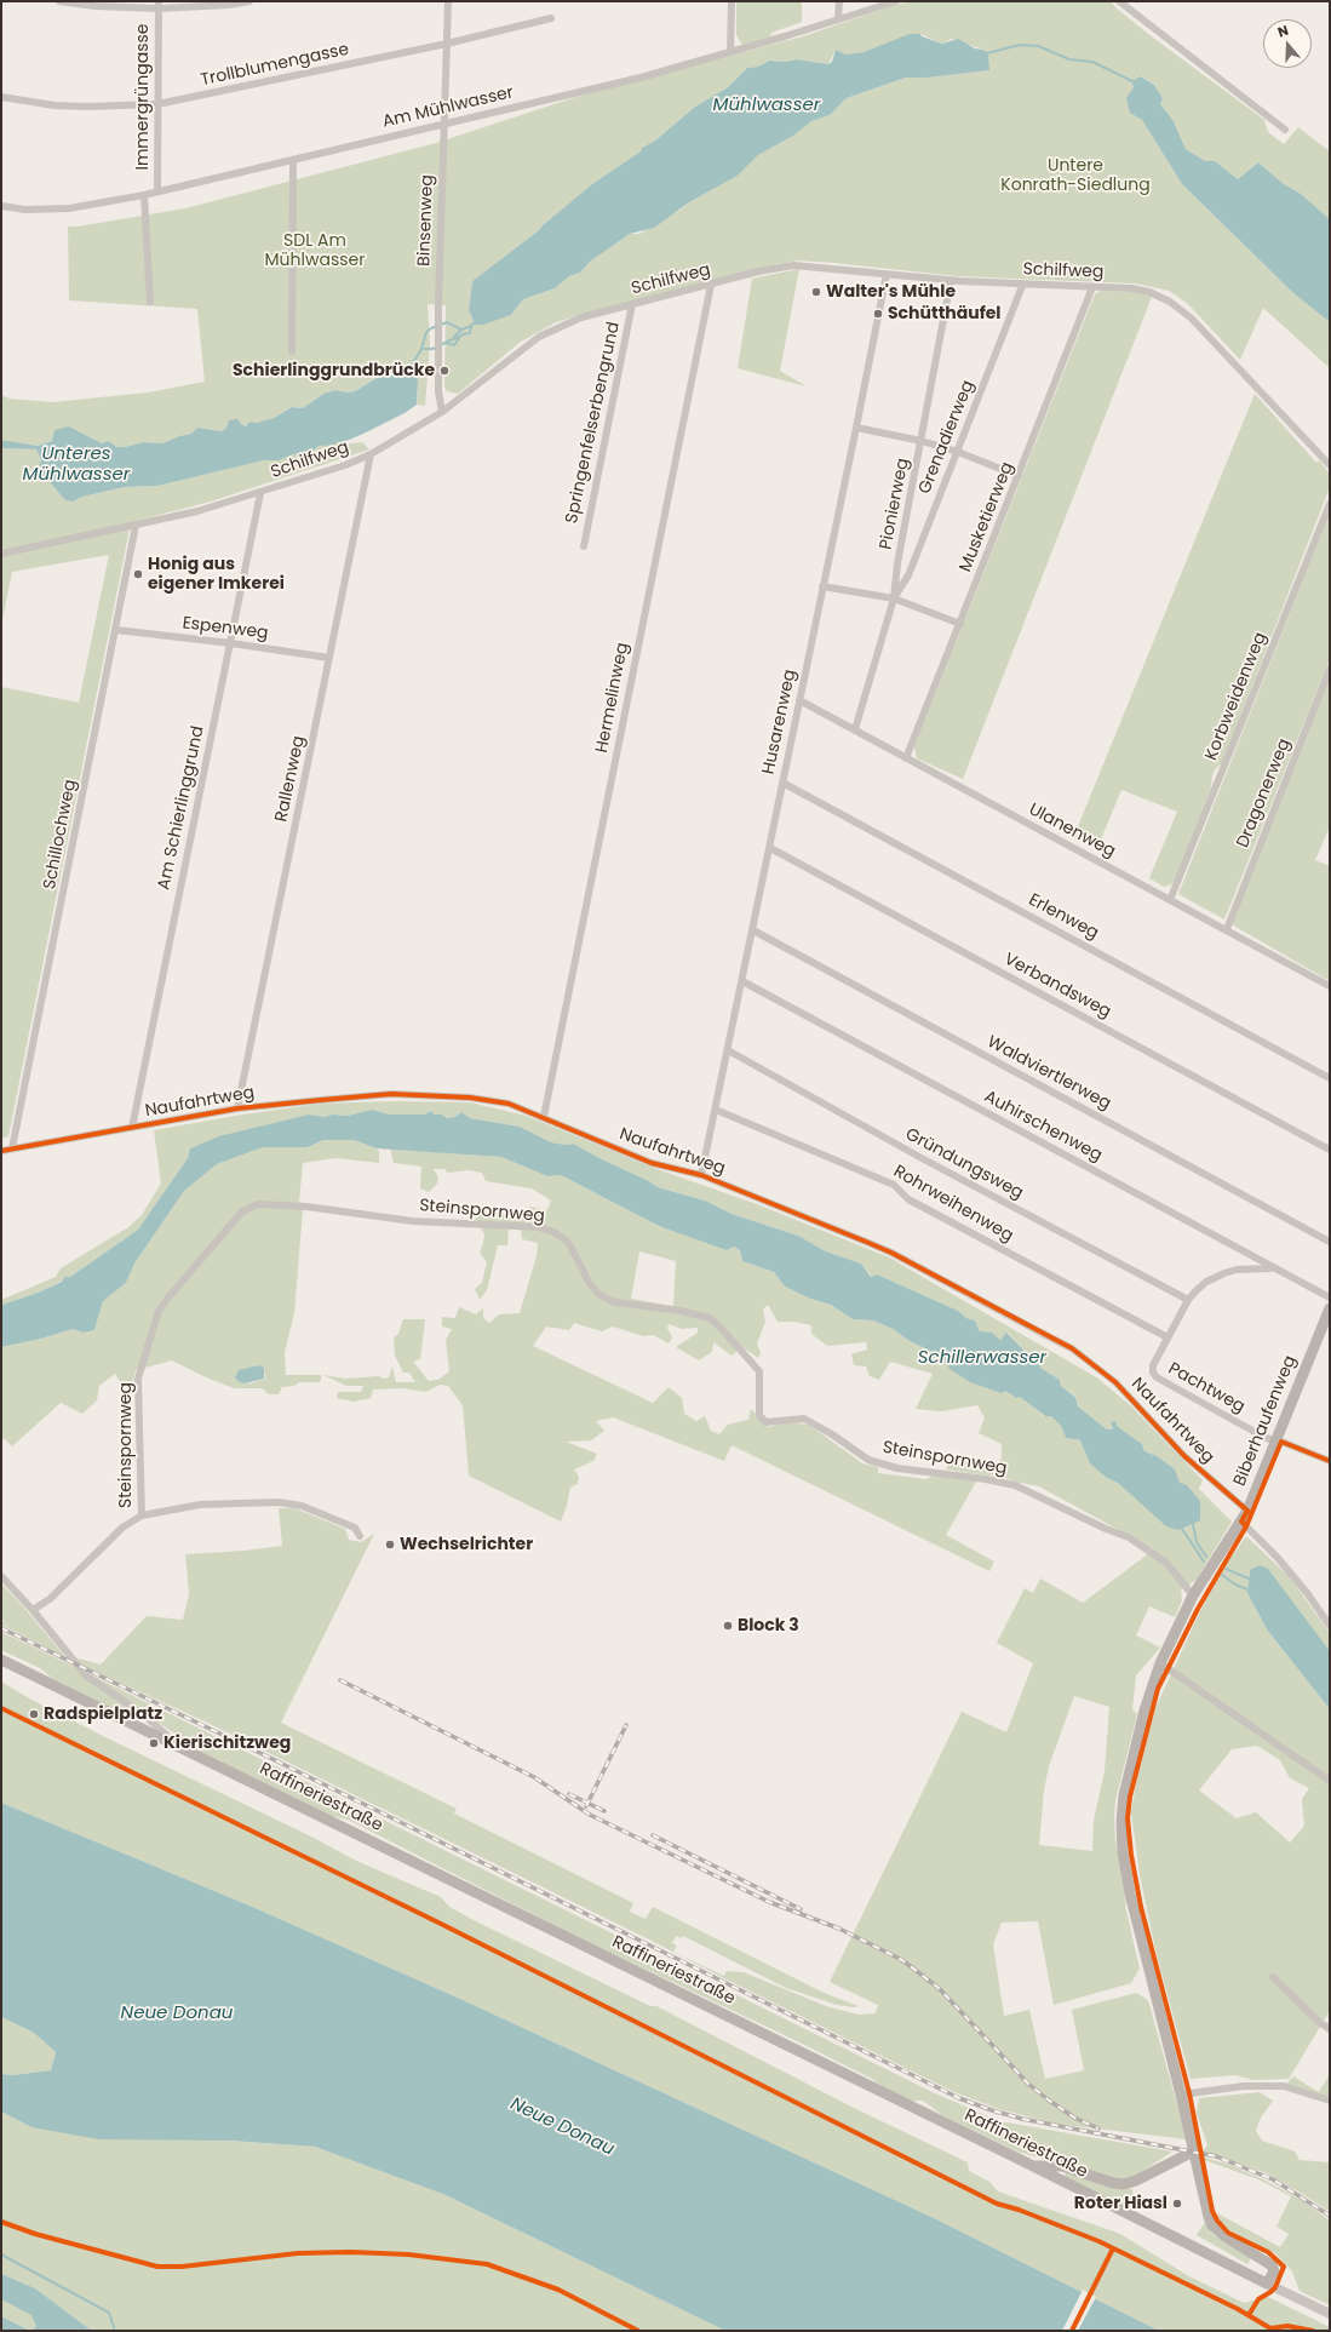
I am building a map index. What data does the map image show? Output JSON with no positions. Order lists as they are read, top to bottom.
{
  "streets": {
    "main road": ["Biberhaufenweg", "Raffineriestraße"],
    "street": [
      "Trollblumengasse",
      "Immergrüngasse",
      "Am Mühlwasser",
      "Binsenweg",
      "Schilfweg",
      "Springenfelserbengrund",
      "Grenadierweg",
      "Pionierweg",
      "Musketierweg",
      "Espenweg",
      "Korbweidenweg",
      "Hermelinweg",
      "Husarenweg",
      "Rallenweg",
      "Dragonerweg",
      "Am Schierlinggrund",
      "Ulanenweg",
      "Schillochweg",
      "Erlenweg",
      "Verbandsweg",
      "Waldviertlerweg",
      "Naufahrtweg",
      "Auhirschenweg",
      "Gründungsweg",
      "Rohrweihenweg",
      "Steinspornweg",
      "Pachtweg"
    ]
  },
  "crossings": [
    ["Trollblumengasse", "Immergrüngasse"],
    ["Trollblumengasse", "Binsenweg"],
    ["Immergrüngasse", "Am Mühlwasser"],
    ["Am Mühlwasser", "Binsenweg"],
    ["Binsenweg", "Schilfweg"],
    ["Schilfweg", "Springenfelserbengrund"],
    ["Schilfweg", "Grenadierweg"],
    ["Schilfweg", "Pionierweg"],
    ["Schilfweg", "Musketierweg"],
    ["Schilfweg", "Hermelinweg"],
    ["Schilfweg", "Husarenweg"],
    ["Schilfweg", "Rallenweg"],
    ["Schilfweg", "Am Schierlinggrund"],
    ["Schilfweg", "Schillochweg"],
    ["Grenadierweg", "Pionierweg"],
    ["Pionierweg", "Ulanenweg"],
    ["Musketierweg", "Ulanenweg"],
    ["Espenweg", "Rallenweg"],
    ["Espenweg", "Am Schierlinggrund"],
    ["Espenweg", "Schillochweg"],
    ["Korbweidenweg", "Ulanenweg"],
    ["Hermelinweg", "Naufahrtweg"],
    ["Husarenweg", "Ulanenweg"],
    ["Husarenweg", "Erlenweg"],
    ["Husarenweg", "Verbandsweg"],
    ["Husarenweg", "Waldviertlerweg"],
    ["Husarenweg", "Naufahrtweg"],
    ["Husarenweg", "Auhirschenweg"],
    ["Husarenweg", "Gründungsweg"],
    ["Husarenweg", "Rohrweihenweg"],
    ["Rallenweg", "Naufahrtweg"],
    ["Dragonerweg", "Ulanenweg"],
    ["Am Schierlinggrund", "Naufahrtweg"],
    ["Schillochweg", "Naufahrtweg"],
    ["Naufahrtweg", "Biberhaufenweg"],
    ["Auhirschenweg", "Pachtweg"],
    ["Gründungsweg", "Pachtweg"],
    ["Rohrweihenweg", "Pachtweg"],
    ["Steinspornweg", "Biberhaufenweg"],
    ["Pachtweg", "Biberhaufenweg"],
    ["Biberhaufenweg", "Raffineriestraße"]
  ],
  "water": [
    "Mühlwasser",
    "Unteres Mühlwasser",
    "Schillerwasser",
    "Neue Donau"
  ],
  "parks": ["Untere Konrath-Siedlung", "SDL Am Mühlwasser"],
  "places": [
    "Walter's Mühle",
    "Schütthäufel",
    "Schierlinggrundbrücke",
    "Honig aus eigener Imkerei",
    "Wechselrichter",
    "Block 3",
    "Radspielplatz",
    "Kierischitzweg",
    "Roter Hiasl"
  ],
  "north": "top"
}
